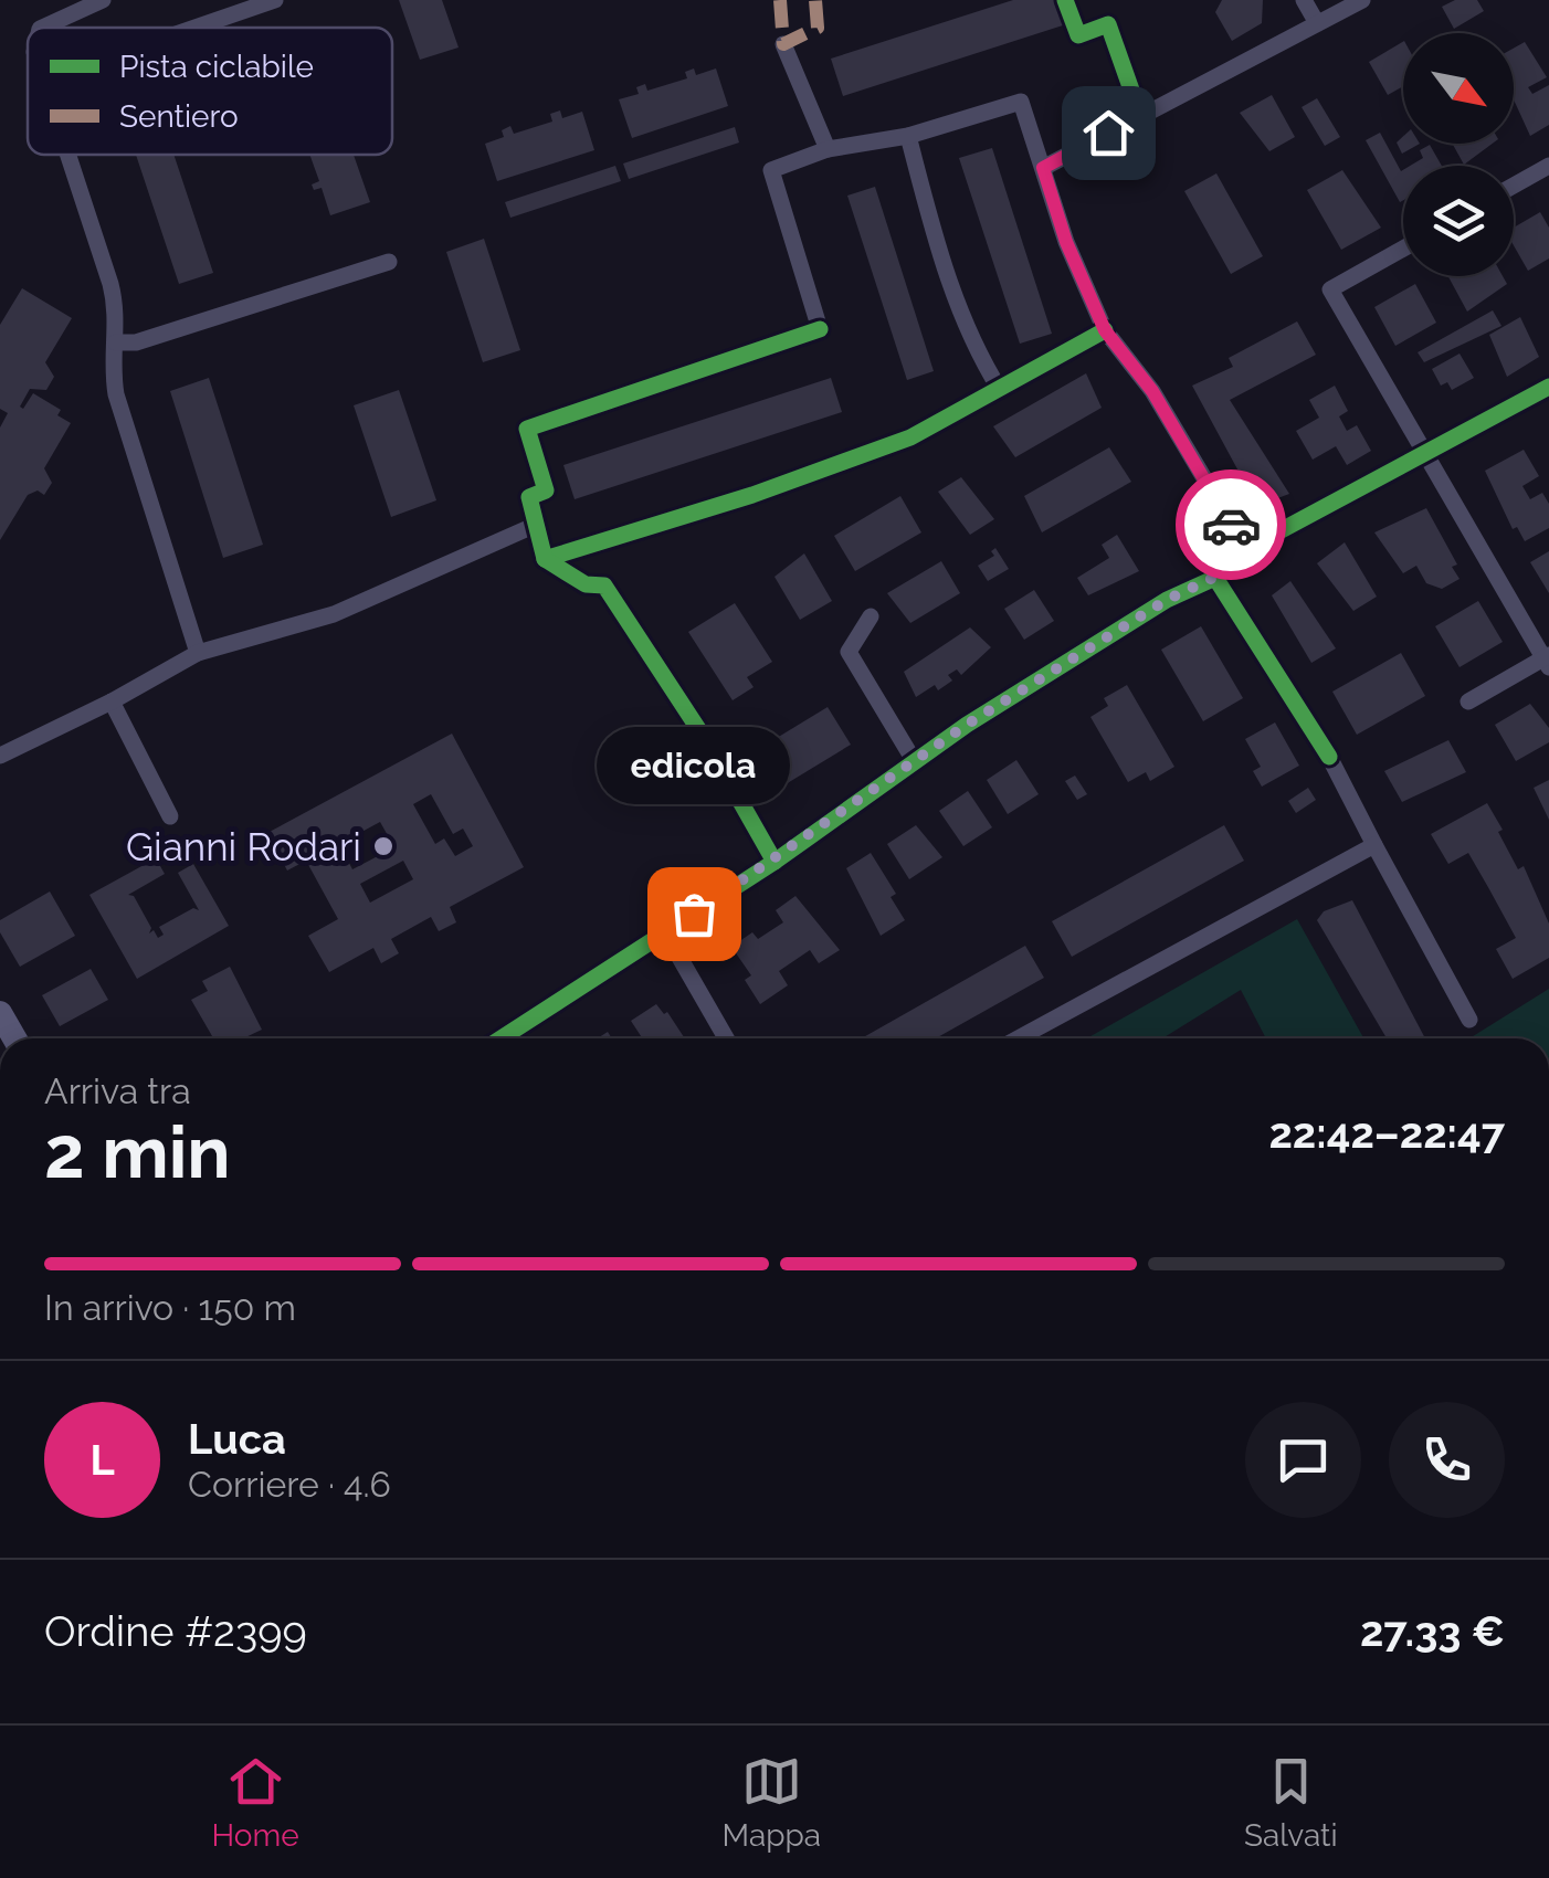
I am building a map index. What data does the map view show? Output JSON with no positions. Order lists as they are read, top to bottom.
{
  "places": ["Gianni Rodari", "edicola"],
  "legend": ["Pista ciclabile", "Sentiero"],
  "north": "bottom right",
  "page": {
    "bubble": "edicola",
    "heading": ["2 min", "Arriva tra", "22:42–22:47"],
    "panel": [
      "Luca",
      "Corriere · 4.6",
      "Ordine #2399",
      "27.33 €"
    ],
    "bar": "In arrivo · 150 m",
    "round": "L",
    "tabs": ["Home", "Mappa", "Salvati"]
  }
}
